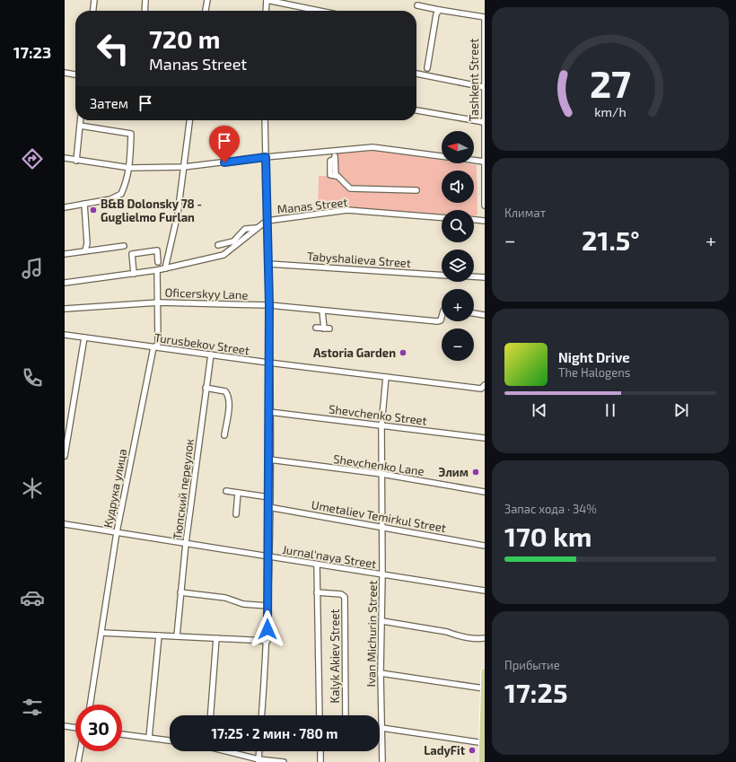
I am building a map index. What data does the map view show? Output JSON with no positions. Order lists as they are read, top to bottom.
{
  "streets": {
    "street": [
      "Tashkent Street",
      "Manas Street",
      "Tabyshalieva Street",
      "Oficerskyy Lane",
      "Turusbekov Street",
      "Shevchenko Street",
      "Shevchenko Lane",
      "Кудрука улица",
      "Тюпский переулок",
      "Umetaliev Temirkul Street",
      "Jurnal'naya Street",
      "Ivan Michurin Street",
      "Kalyk Akiev Street"
    ]
  },
  "crossings": [
    ["Manas Street", "Кудрука улица"],
    ["Oficerskyy Lane", "Кудрука улица"],
    ["Turusbekov Street", "Кудрука улица"],
    ["Turusbekov Street", "Тюпский переулок"],
    ["Turusbekov Street", "Ivan Michurin Street"],
    ["Shevchenko Street", "Ivan Michurin Street"],
    ["Shevchenko Lane", "Ivan Michurin Street"],
    ["Кудрука улица", "Jurnal'naya Street"],
    ["Тюпский переулок", "Jurnal'naya Street"],
    ["Umetaliev Temirkul Street", "Ivan Michurin Street"],
    ["Jurnal'naya Street", "Ivan Michurin Street"]
  ],
  "places": [
    "B&B Dolonsky 78 - Guglielmo Furlan",
    "Astoria Garden",
    "Элим",
    "LadyFit"
  ],
  "north": "left",
  "page": {
    "tabs": "17:23",
    "turn": ["720 m", "Manas Street"],
    "then": "Затем",
    "map_buttons": ["+", "−"],
    "tile": [
      "Климат",
      ["Запас хода · 34%", "170 km"],
      ["Прибытие", "17:25"]
    ],
    "heat": ["−", "21.5°", "+"],
    "song": ["Night Drive", "The Halogens"],
    "limit": "30",
    "trip": "17:25 · 2 мин · 780 m",
    "gauge": ["27", "km/h"]
  }
}
